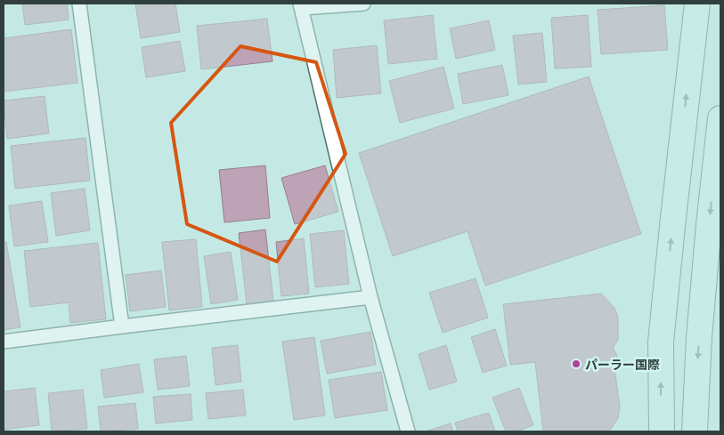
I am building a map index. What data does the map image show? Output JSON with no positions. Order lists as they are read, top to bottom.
{
  "places": ["パーラー国際"]
}
